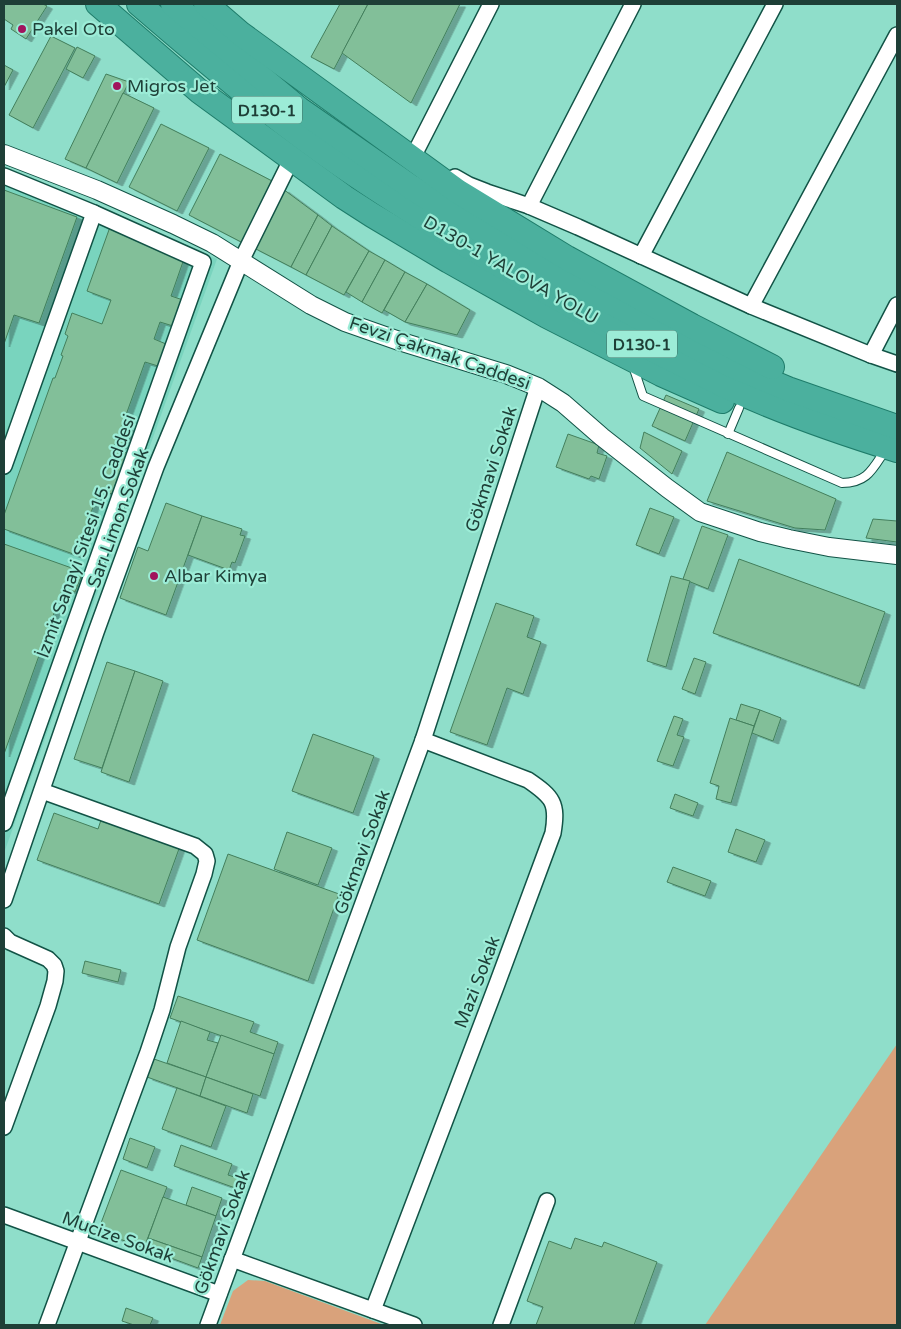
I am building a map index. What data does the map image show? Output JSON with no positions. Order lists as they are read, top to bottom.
{
  "streets": {
    "highway": ["D130-1", "D130-1 YALOVA YOLU"],
    "street": [
      "Fevzi Çakmak Caddesi",
      "Gökmavi Sokak",
      "Sarı Limon Sokak",
      "İzmit Sanayi Sitesi 15. Caddesi",
      "Mazi Sokak",
      "Mucize Sokak"
    ]
  },
  "crossings": [
    ["D130-1", "D130-1 YALOVA YOLU"],
    ["Fevzi Çakmak Caddesi", "Gökmavi Sokak"],
    ["Fevzi Çakmak Caddesi", "Sarı Limon Sokak"],
    ["Gökmavi Sokak", "Mazi Sokak"],
    ["Gökmavi Sokak", "Mucize Sokak"]
  ],
  "places": ["Pakel Oto", "Migros Jet", "Albar Kimya"]
}
